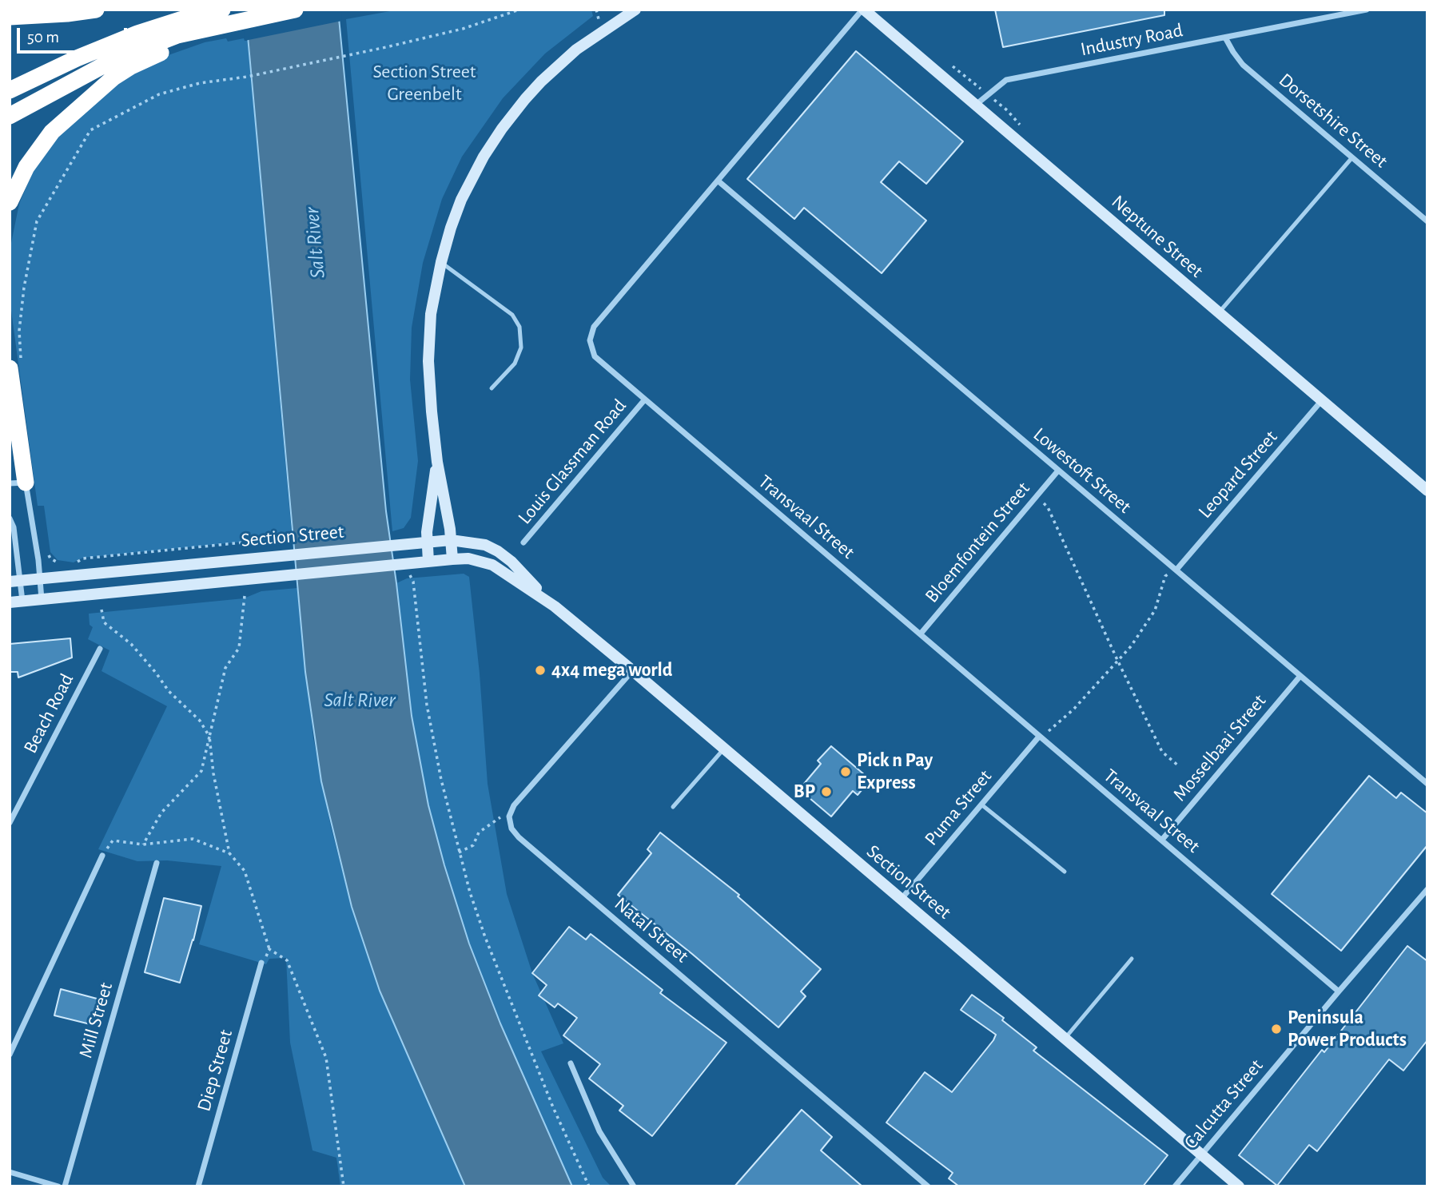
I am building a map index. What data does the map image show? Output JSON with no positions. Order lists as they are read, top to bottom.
{
  "streets": {
    "street": [
      "Industry Road",
      "Dorsetshire Street",
      "Neptune Street",
      "Louis Glassman Road",
      "Lowestoft Street",
      "Leopard Street",
      "Transvaal Street",
      "Section Street",
      "Bloemfontein Street",
      "Beach Road",
      "Mosselbaai Street",
      "Puma Street",
      "Natal Street",
      "Mill Street",
      "Diep Street",
      "Calcutta Street"
    ]
  },
  "crossings": [
    ["Industry Road", "Dorsetshire Street"],
    ["Industry Road", "Neptune Street"],
    ["Neptune Street", "Leopard Street"],
    ["Neptune Street", "Transvaal Street"],
    ["Louis Glassman Road", "Transvaal Street"],
    ["Lowestoft Street", "Leopard Street"],
    ["Lowestoft Street", "Transvaal Street"],
    ["Lowestoft Street", "Bloemfontein Street"],
    ["Lowestoft Street", "Mosselbaai Street"],
    ["Transvaal Street", "Bloemfontein Street"],
    ["Transvaal Street", "Mosselbaai Street"],
    ["Transvaal Street", "Puma Street"],
    ["Transvaal Street", "Calcutta Street"],
    ["Section Street", "Puma Street"],
    ["Section Street", "Natal Street"],
    ["Section Street", "Calcutta Street"]
  ],
  "water": ["Salt River"],
  "parks": ["Section Street Greenbelt"],
  "places": [
    "4x4 mega world",
    "Pick n Pay Express",
    "BP",
    "Peninsula Power Products"
  ],
  "scale_bar": "50 m"
}
